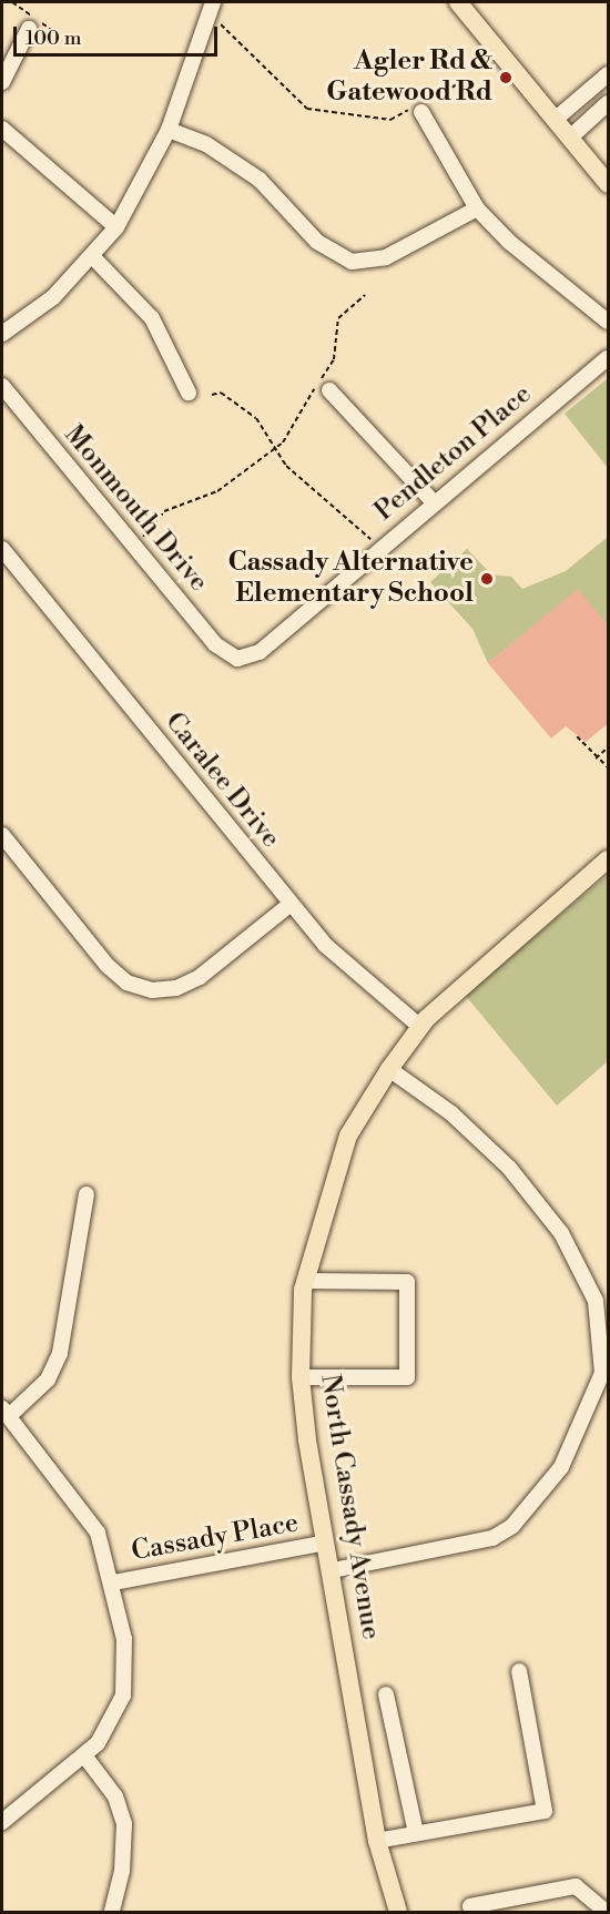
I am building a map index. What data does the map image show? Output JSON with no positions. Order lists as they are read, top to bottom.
{
  "streets": {
    "main road": ["North Cassady Avenue"],
    "street": [
      "Pendleton Place",
      "Monmouth Drive",
      "Caralee Drive",
      "Cassady Place"
    ]
  },
  "crossings": [
    ["Pendleton Place", "Monmouth Drive"],
    ["Caralee Drive", "North Cassady Avenue"],
    ["North Cassady Avenue", "Cassady Place"]
  ],
  "places": ["Agler Rd & Gatewood Rd", "Cassady Alternative Elementary School"],
  "scale_bar": "100 m"
}
